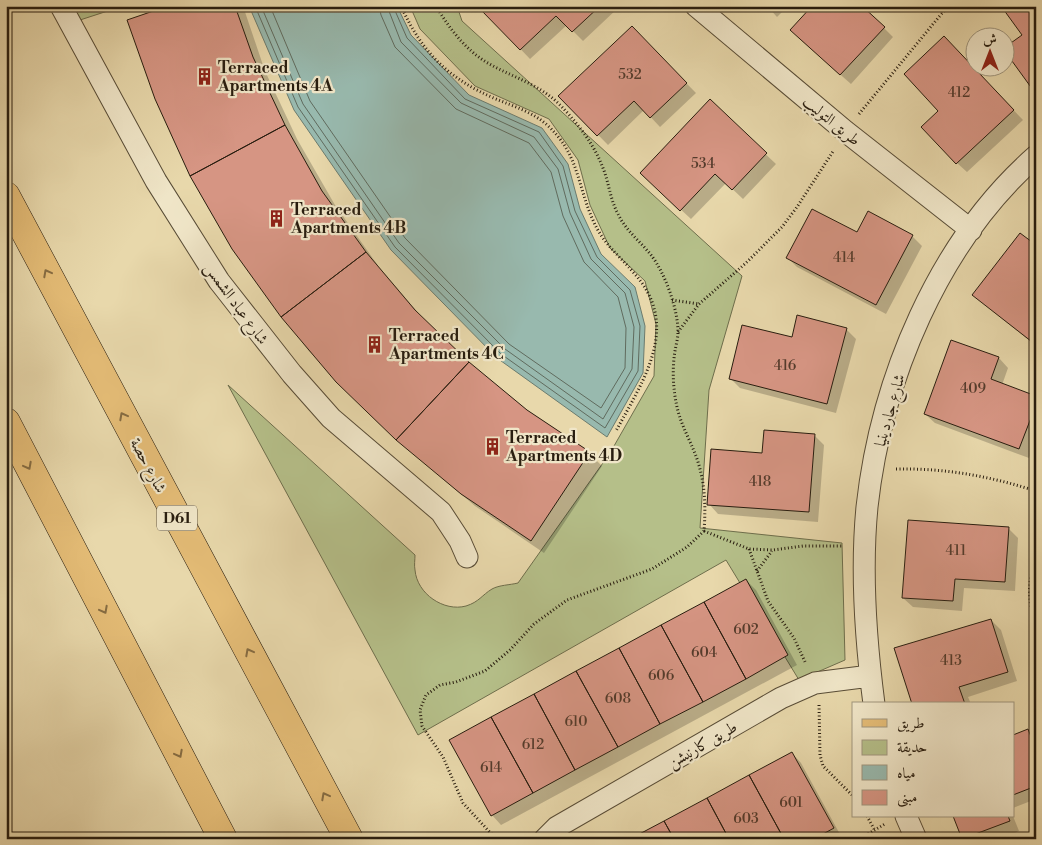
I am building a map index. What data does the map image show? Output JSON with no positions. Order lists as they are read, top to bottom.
{
  "streets": {
    "main road": ["شارع حصة", "D61"],
    "street": [
      "طريق التوليب",
      "شارع عباد الشمس",
      "شارع جاردينيا",
      "طريق كارنيشن"
    ]
  },
  "crossings": [
    ["طريق التوليب", "شارع جاردينيا"],
    ["شارع جاردينيا", "طريق كارنيشن"]
  ],
  "places": {
    "building": [
      "Terraced Apartments 4A",
      "Terraced Apartments 4B",
      "Terraced Apartments 4C",
      "Terraced Apartments 4D"
    ]
  },
  "house_numbers": [
    "532",
    "412",
    "534",
    "414",
    "416",
    "409",
    "418",
    "411",
    "602",
    "604",
    "413",
    "606",
    "608",
    "610",
    "612",
    "614",
    "601",
    "603"
  ],
  "legend": [
    "طريق",
    "حديقة",
    "مياه",
    "مبنى"
  ],
  "north": "top"
}
